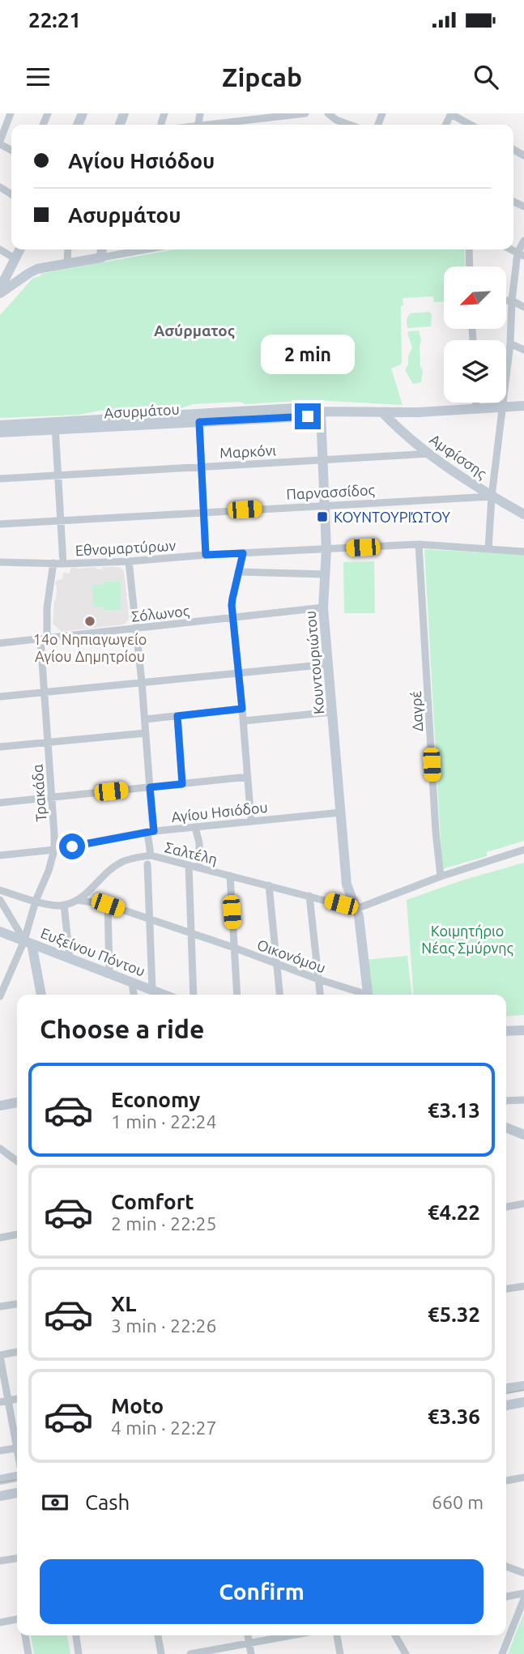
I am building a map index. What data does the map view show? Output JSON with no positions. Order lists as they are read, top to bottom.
{
  "streets": {
    "street": [
      "Ασυρμάτου",
      "Μαρκόνι",
      "Αμφίσσης",
      "Παρνασσίδος",
      "Εθνομαρτύρων",
      "Σόλωνος",
      "Κουντουριώτου",
      "Δαγρέ",
      "Τρακάδα",
      "Αγίου Ησιόδου",
      "Σαλτέλη",
      "Ευξείνου Πόντου",
      "Οικονόμου"
    ]
  },
  "crossings": [
    ["Ασυρμάτου", "Αμφίσσης"],
    ["Ασυρμάτου", "Κουντουριώτου"],
    ["Μαρκόνι", "Αμφίσσης"],
    ["Μαρκόνι", "Κουντουριώτου"],
    ["Αμφίσσης", "Παρνασσίδος"],
    ["Παρνασσίδος", "Κουντουριώτου"],
    ["Εθνομαρτύρων", "Κουντουριώτου"],
    ["Εθνομαρτύρων", "Δαγρέ"],
    ["Εθνομαρτύρων", "Τρακάδα"],
    ["Σόλωνος", "Κουντουριώτου"],
    ["Σόλωνος", "Τρακάδα"],
    ["Κουντουριώτου", "Αγίου Ησιόδου"],
    ["Κουντουριώτου", "Σαλτέλη"],
    ["Τρακάδα", "Αγίου Ησιόδου"],
    ["Τρακάδα", "Σαλτέλη"],
    ["Τρακάδα", "Ευξείνου Πόντου"],
    ["Σαλτέλη", "Οικονόμου"]
  ],
  "districts": ["Ασύρματος"],
  "parks": ["Κοιμητήριο Νέας Σμύρνης"],
  "places": {
    "transit": ["ΚΟΥΝΤΟΥΡΙΏΤΟΥ"],
    "other": ["14ο Νηπιαγωγείο Αγίου Δημητρίου"]
  },
  "north": "bottom left",
  "page": {
    "status": "22:21",
    "header": "Zipcab",
    "banner": ["Αγίου Ησιόδου", "Ασυρμάτου"],
    "bubble": "2 min",
    "heading": "Choose a ride",
    "list": [
      {
        "name": "Economy",
        "note": "1 min · 22:24",
        "value": "€3.13"
      },
      {
        "name": "Comfort",
        "note": "2 min · 22:25",
        "value": "€4.22"
      },
      {
        "name": "XL",
        "note": "3 min · 22:26",
        "value": "€5.32"
      },
      {
        "name": "Moto",
        "note": "4 min · 22:27",
        "value": "€3.36"
      }
    ],
    "pay": ["Cash", "660 m"],
    "buttons": "Confirm"
  }
}
